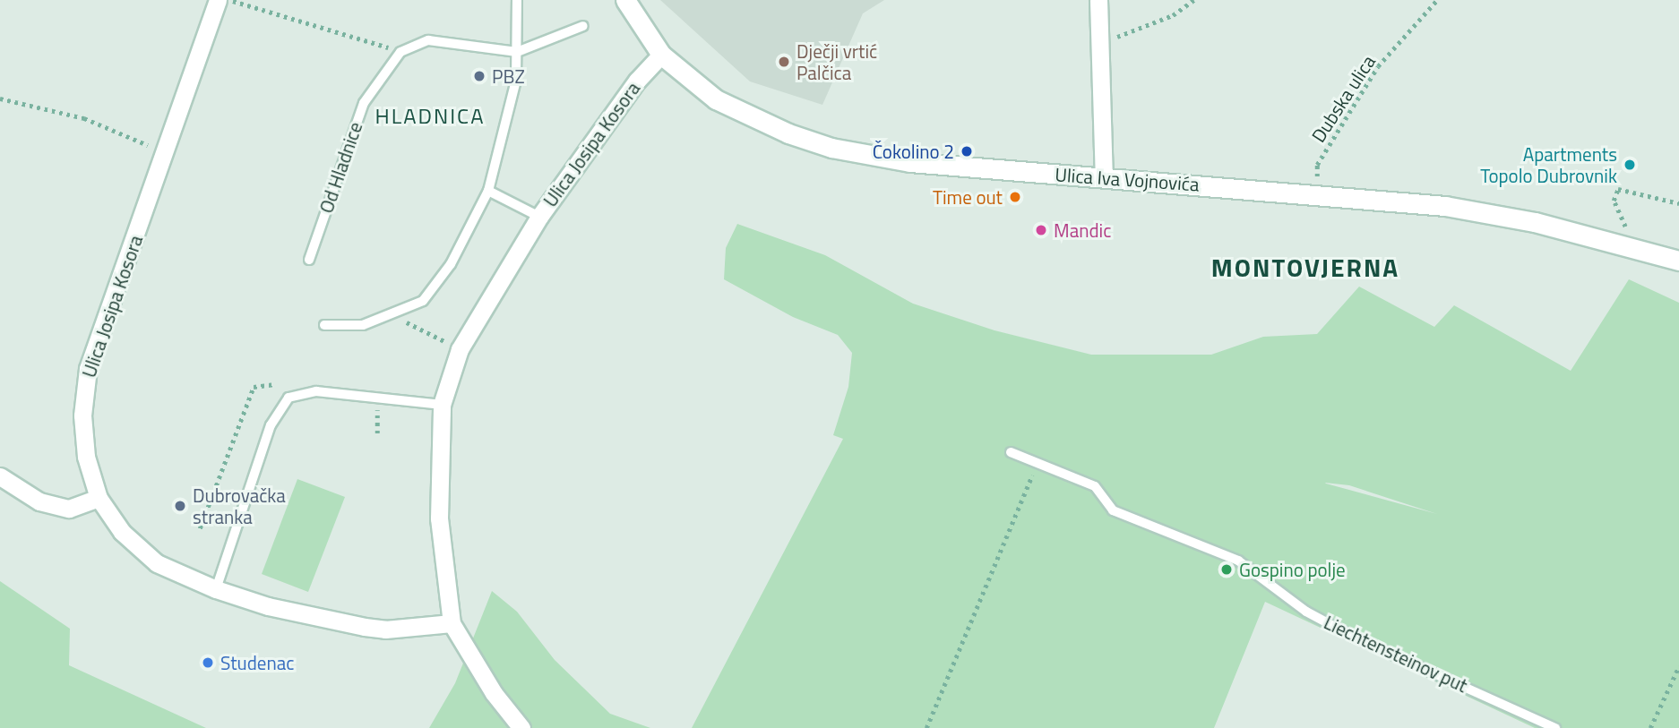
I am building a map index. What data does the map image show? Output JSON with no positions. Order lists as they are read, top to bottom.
{
  "streets": {
    "main road": ["Ulica Iva Vojnovića"],
    "street": ["Ulica Josipa Kosora"],
    "lane": ["Od Hladnice", "Liechtensteinov put"],
    "path": ["Dubska ulica"]
  },
  "crossings": [
    ["Dubska ulica", "Ulica Iva Vojnovića"],
    ["Ulica Josipa Kosora", "Ulica Iva Vojnovića"]
  ],
  "districts": ["HLADNICA", "MONTOVJERNA"],
  "places": [
    "Dječji vrtić Palčica",
    "PBZ",
    "Čokolino 2",
    "Apartments Topolo Dubrovnik",
    "Time out",
    "Mandic",
    "Dubrovačka stranka",
    "Gospino polje",
    "Studenac"
  ]
}
